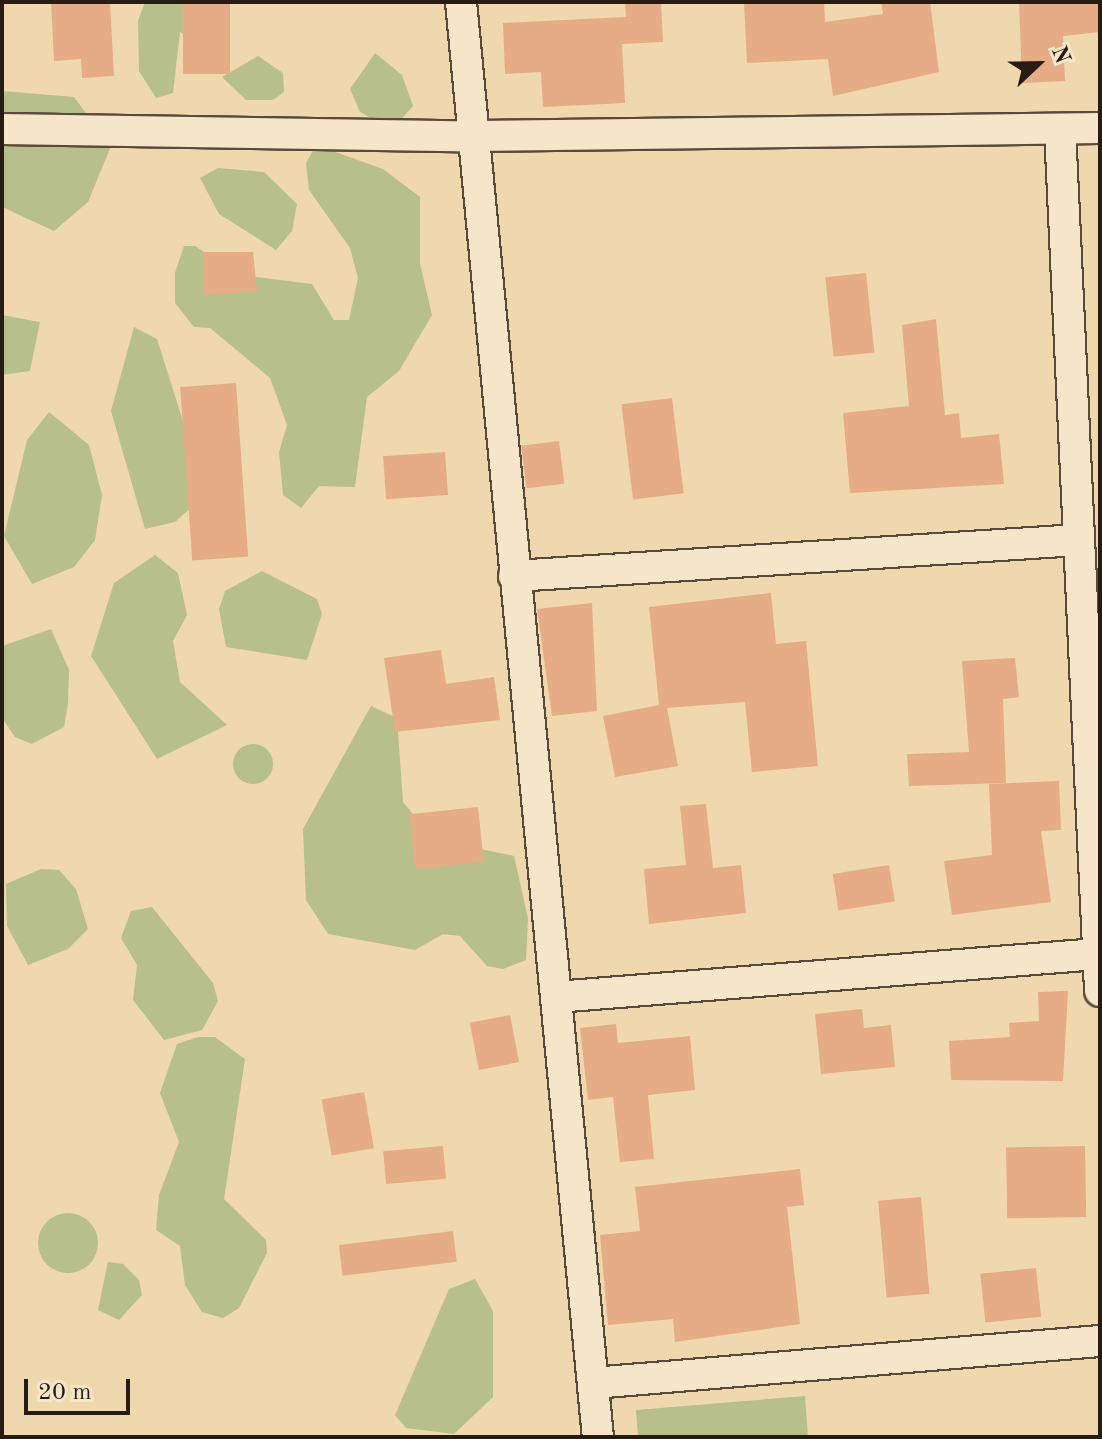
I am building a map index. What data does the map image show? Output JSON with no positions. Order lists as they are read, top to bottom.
{
  "scale_bar": "20 m",
  "north": "right"
}
